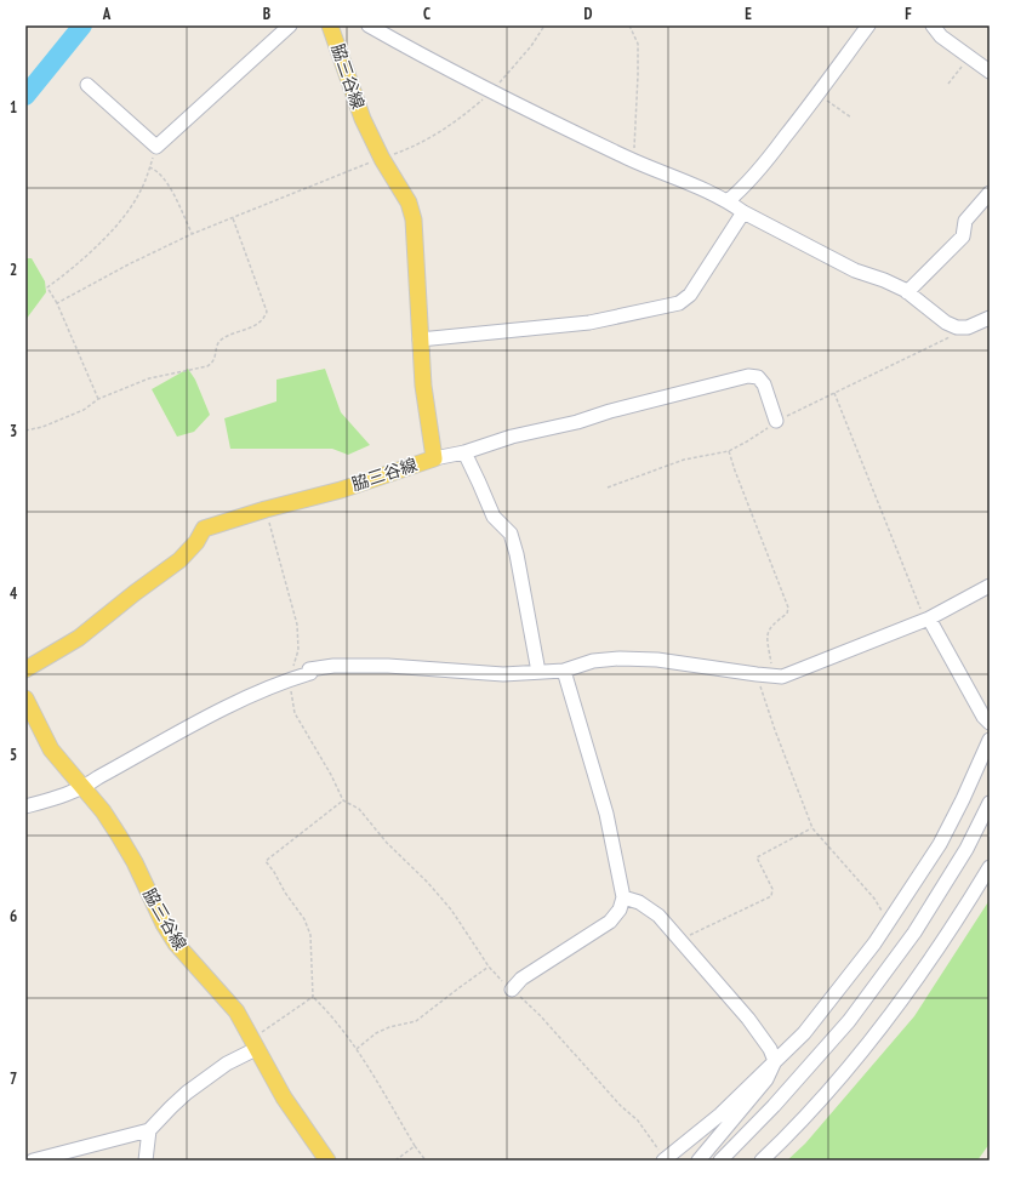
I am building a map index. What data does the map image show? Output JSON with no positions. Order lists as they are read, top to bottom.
{
  "streets": {
    "main road": ["脇三谷線"]
  },
  "grid": {
    "columns": [
      "A",
      "B",
      "C",
      "D",
      "E",
      "F"
    ],
    "rows": [
      "1",
      "2",
      "3",
      "4",
      "5",
      "6",
      "7"
    ]
  }
}
